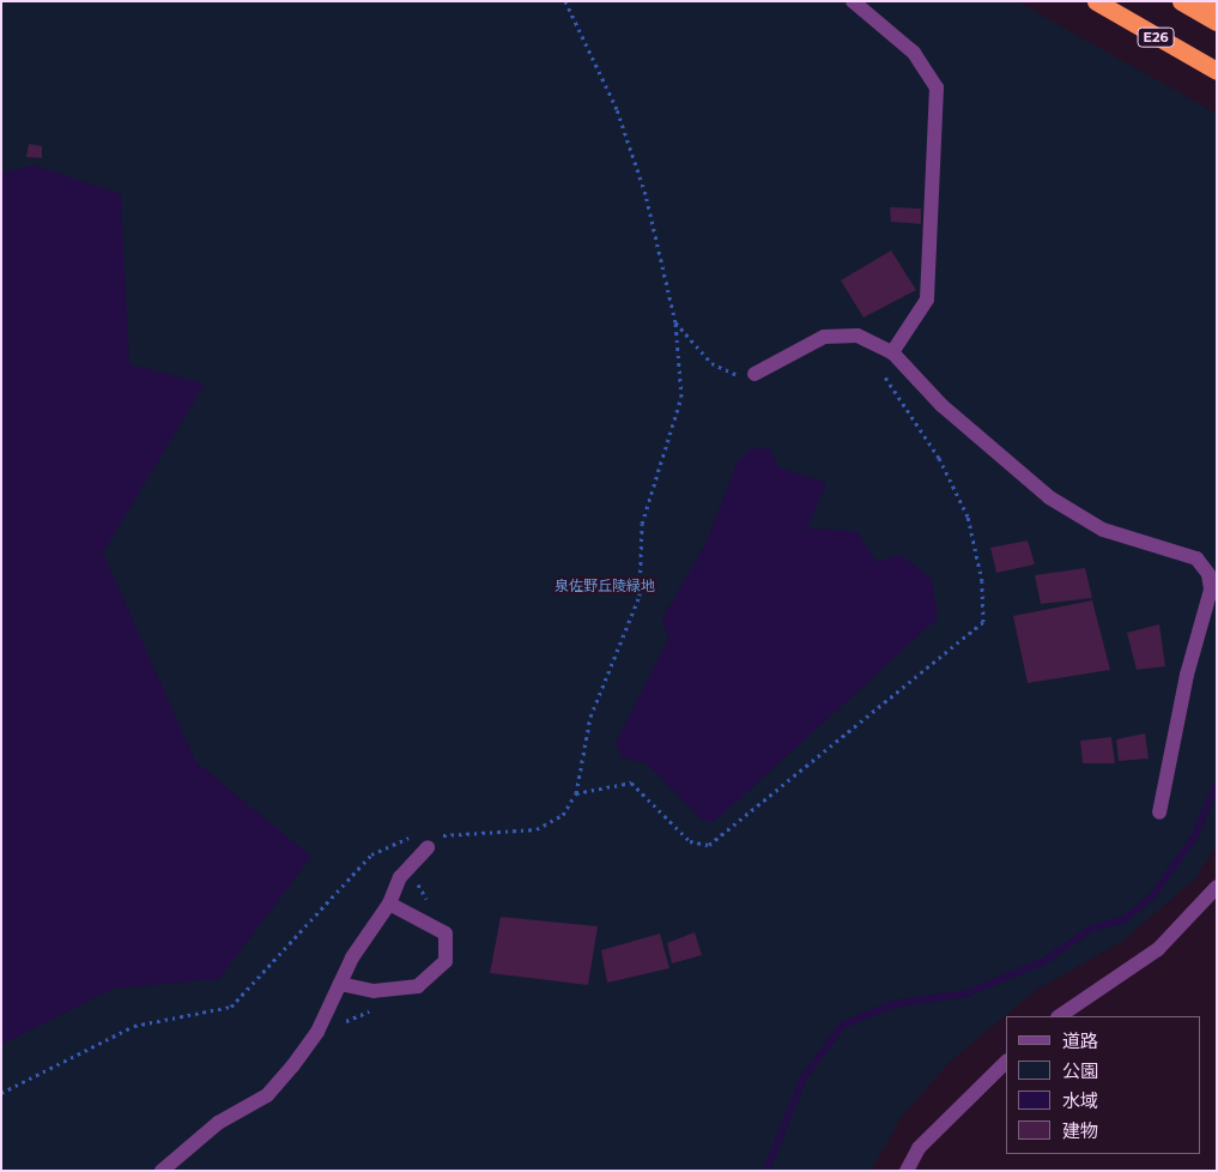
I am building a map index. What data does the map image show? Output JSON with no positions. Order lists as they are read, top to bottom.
{
  "streets": {
    "highway": ["E26"]
  },
  "parks": ["泉佐野丘陵緑地"],
  "legend": [
    "道路",
    "公園",
    "水域",
    "建物"
  ]
}
